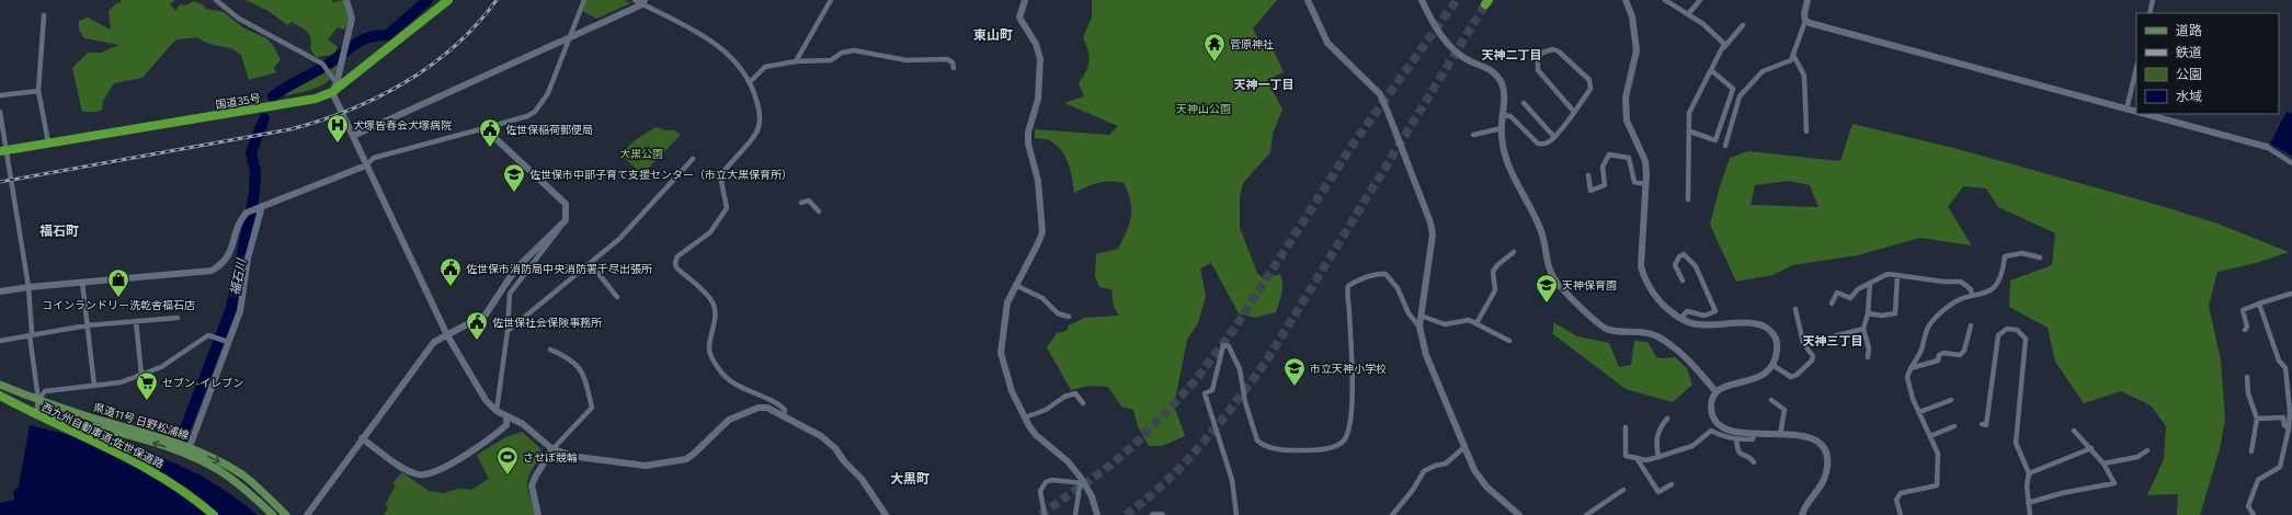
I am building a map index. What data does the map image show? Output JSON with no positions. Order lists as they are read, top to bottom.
{
  "streets": {
    "highway": ["国道35号", "西九州自動車道;佐世保道路"],
    "main road": ["県道11号 日野松浦線"]
  },
  "districts": [
    "東山町",
    "天神二丁目",
    "天神一丁目",
    "福石町",
    "天神三丁目",
    "大黒町"
  ],
  "water": ["福石川"],
  "parks": ["天神山公園", "大黒公園"],
  "places": {
    "temple": ["菅原神社"],
    "hospital": ["犬塚皆春会犬塚病院"],
    "public building": ["佐世保稲荷郵便局", "佐世保市消防局中央消防署千尽出張所", "佐世保社会保険事務所"],
    "school or university": ["佐世保市中部子育て支援センター（市立大黒保育所）", "天神保育園", "市立天神小学校"],
    "shop": ["コインランドリー洗乾舎福石店"],
    "supermarket": ["セブン-イレブン"],
    "sports": ["させぼ競輪"]
  },
  "legend": [
    "道路",
    "鉄道",
    "公園",
    "水域"
  ]
}
